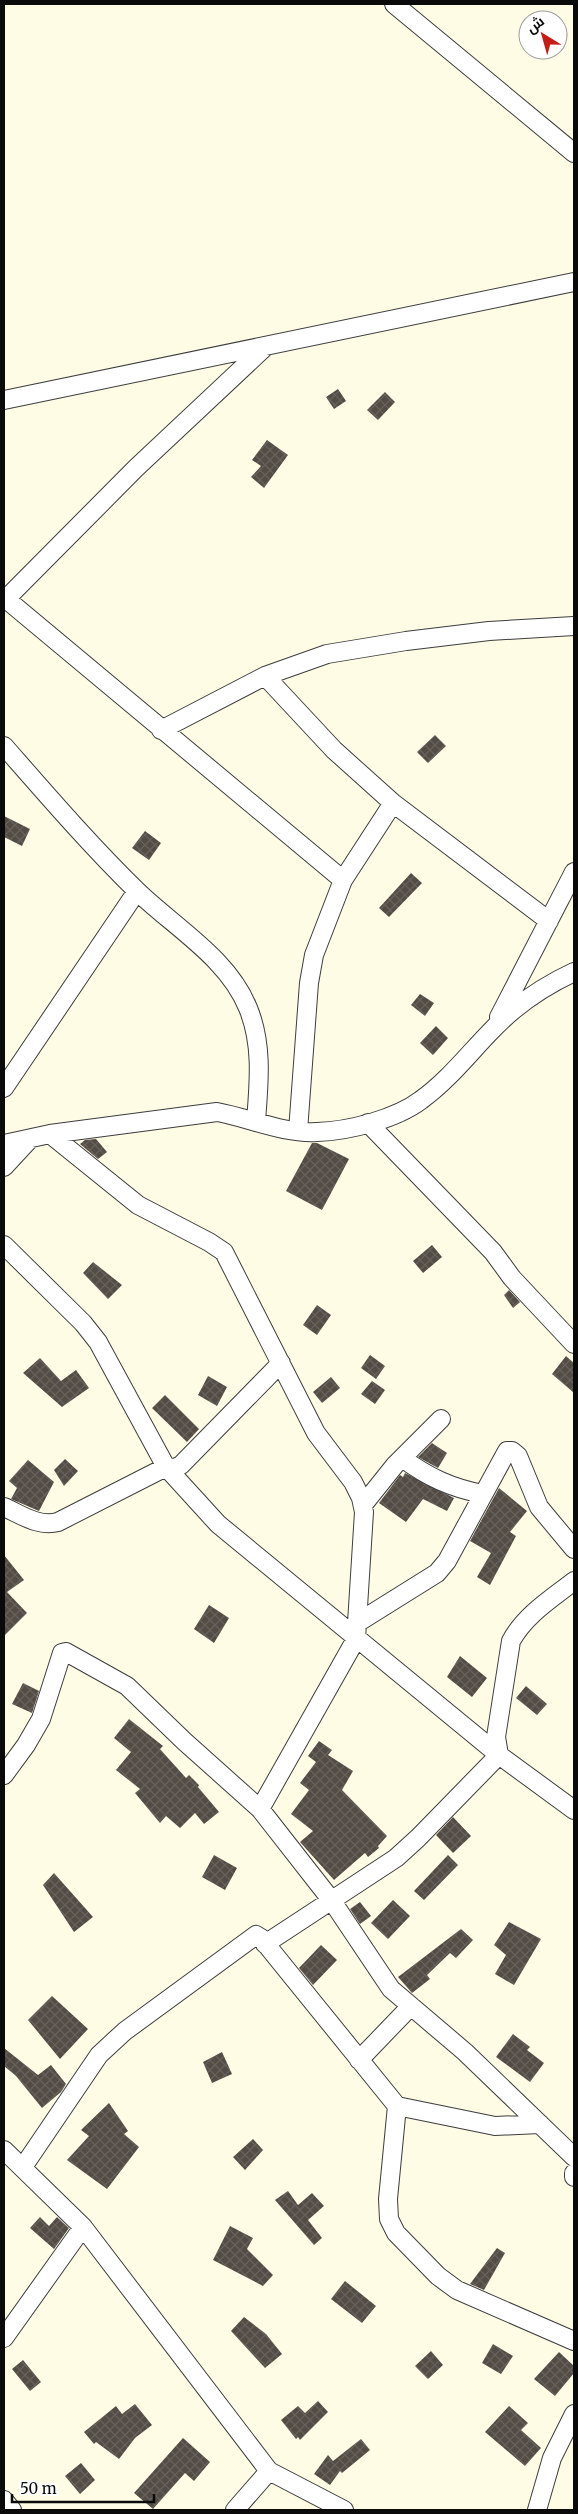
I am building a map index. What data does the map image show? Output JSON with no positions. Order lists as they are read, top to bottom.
{
  "scale_bar": "50 m",
  "north": "top left"
}
